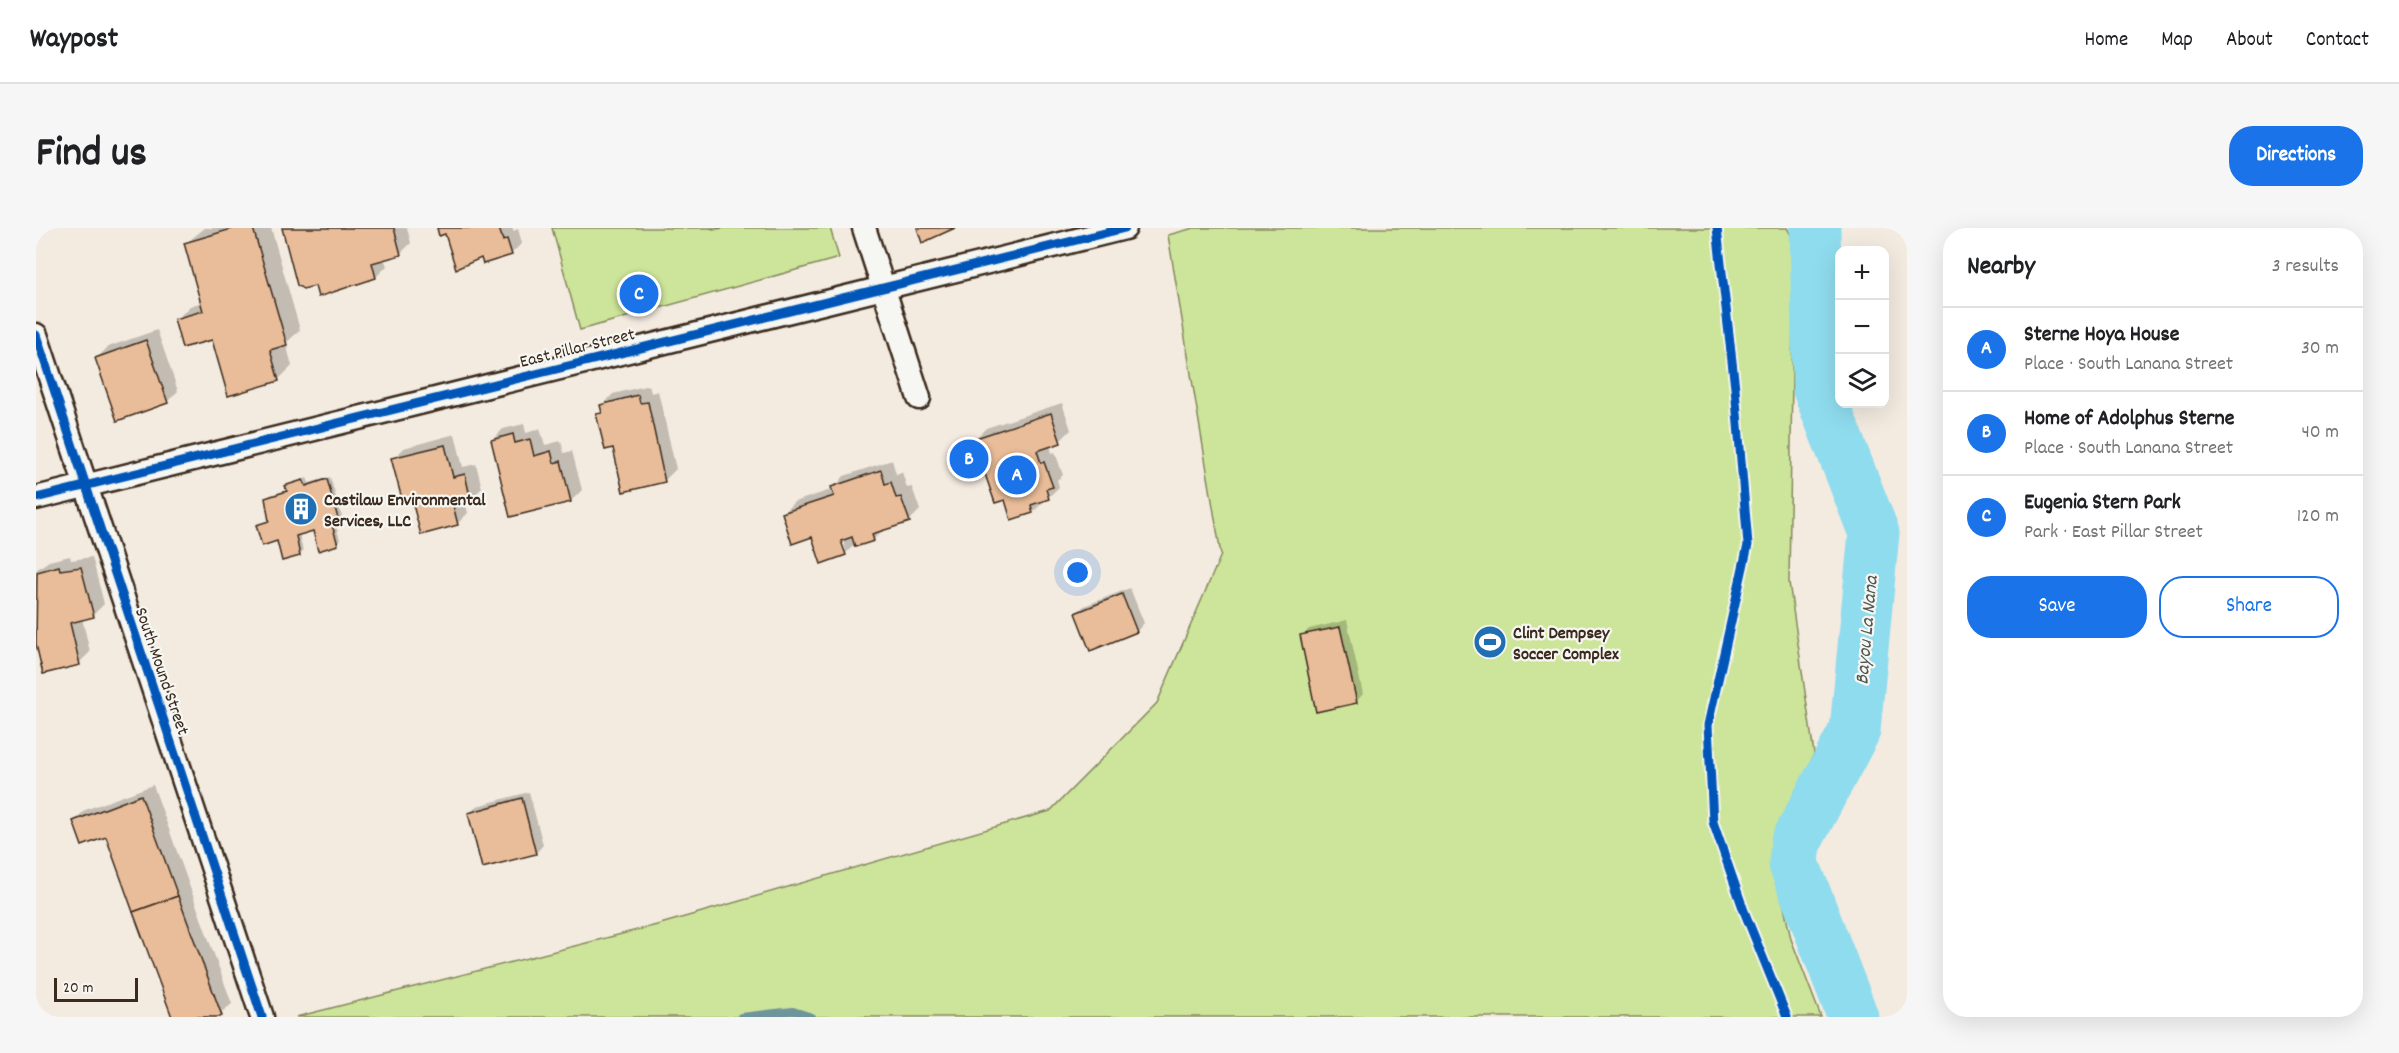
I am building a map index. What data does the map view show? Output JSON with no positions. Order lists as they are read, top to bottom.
{
  "streets": {
    "street": ["East Pillar Street", "South Mound Street"]
  },
  "crossings": [
    ["East Pillar Street", "South Mound Street"]
  ],
  "water": ["Bayou La Nana"],
  "places": {
    "building": ["Castilaw Environmental Services, LLC"],
    "sports": ["Clint Dempsey Soccer Complex"]
  },
  "scale_bar": "20 m",
  "page": {
    "header": "Waypost",
    "nav": [
      "Home",
      "Map",
      "About",
      "Contact"
    ],
    "title": "Find us",
    "buttons": [
      "Directions",
      ["Save", "Share"]
    ],
    "heading": ["Nearby", "3 results"],
    "map_buttons": ["+", "−"],
    "pins": ["C", "B", "A"],
    "list": [
      {
        "mark": "A",
        "name": "Sterne Hoya House",
        "note": "Place · South Lanana Street",
        "value": "30 m"
      },
      {
        "mark": "B",
        "name": "Home of Adolphus Sterne",
        "note": "Place · South Lanana Street",
        "value": "40 m"
      },
      {
        "mark": "C",
        "name": "Eugenia Stern Park",
        "note": "Park · East Pillar Street",
        "value": "120 m"
      }
    ],
    "scale": "20 m"
  }
}
